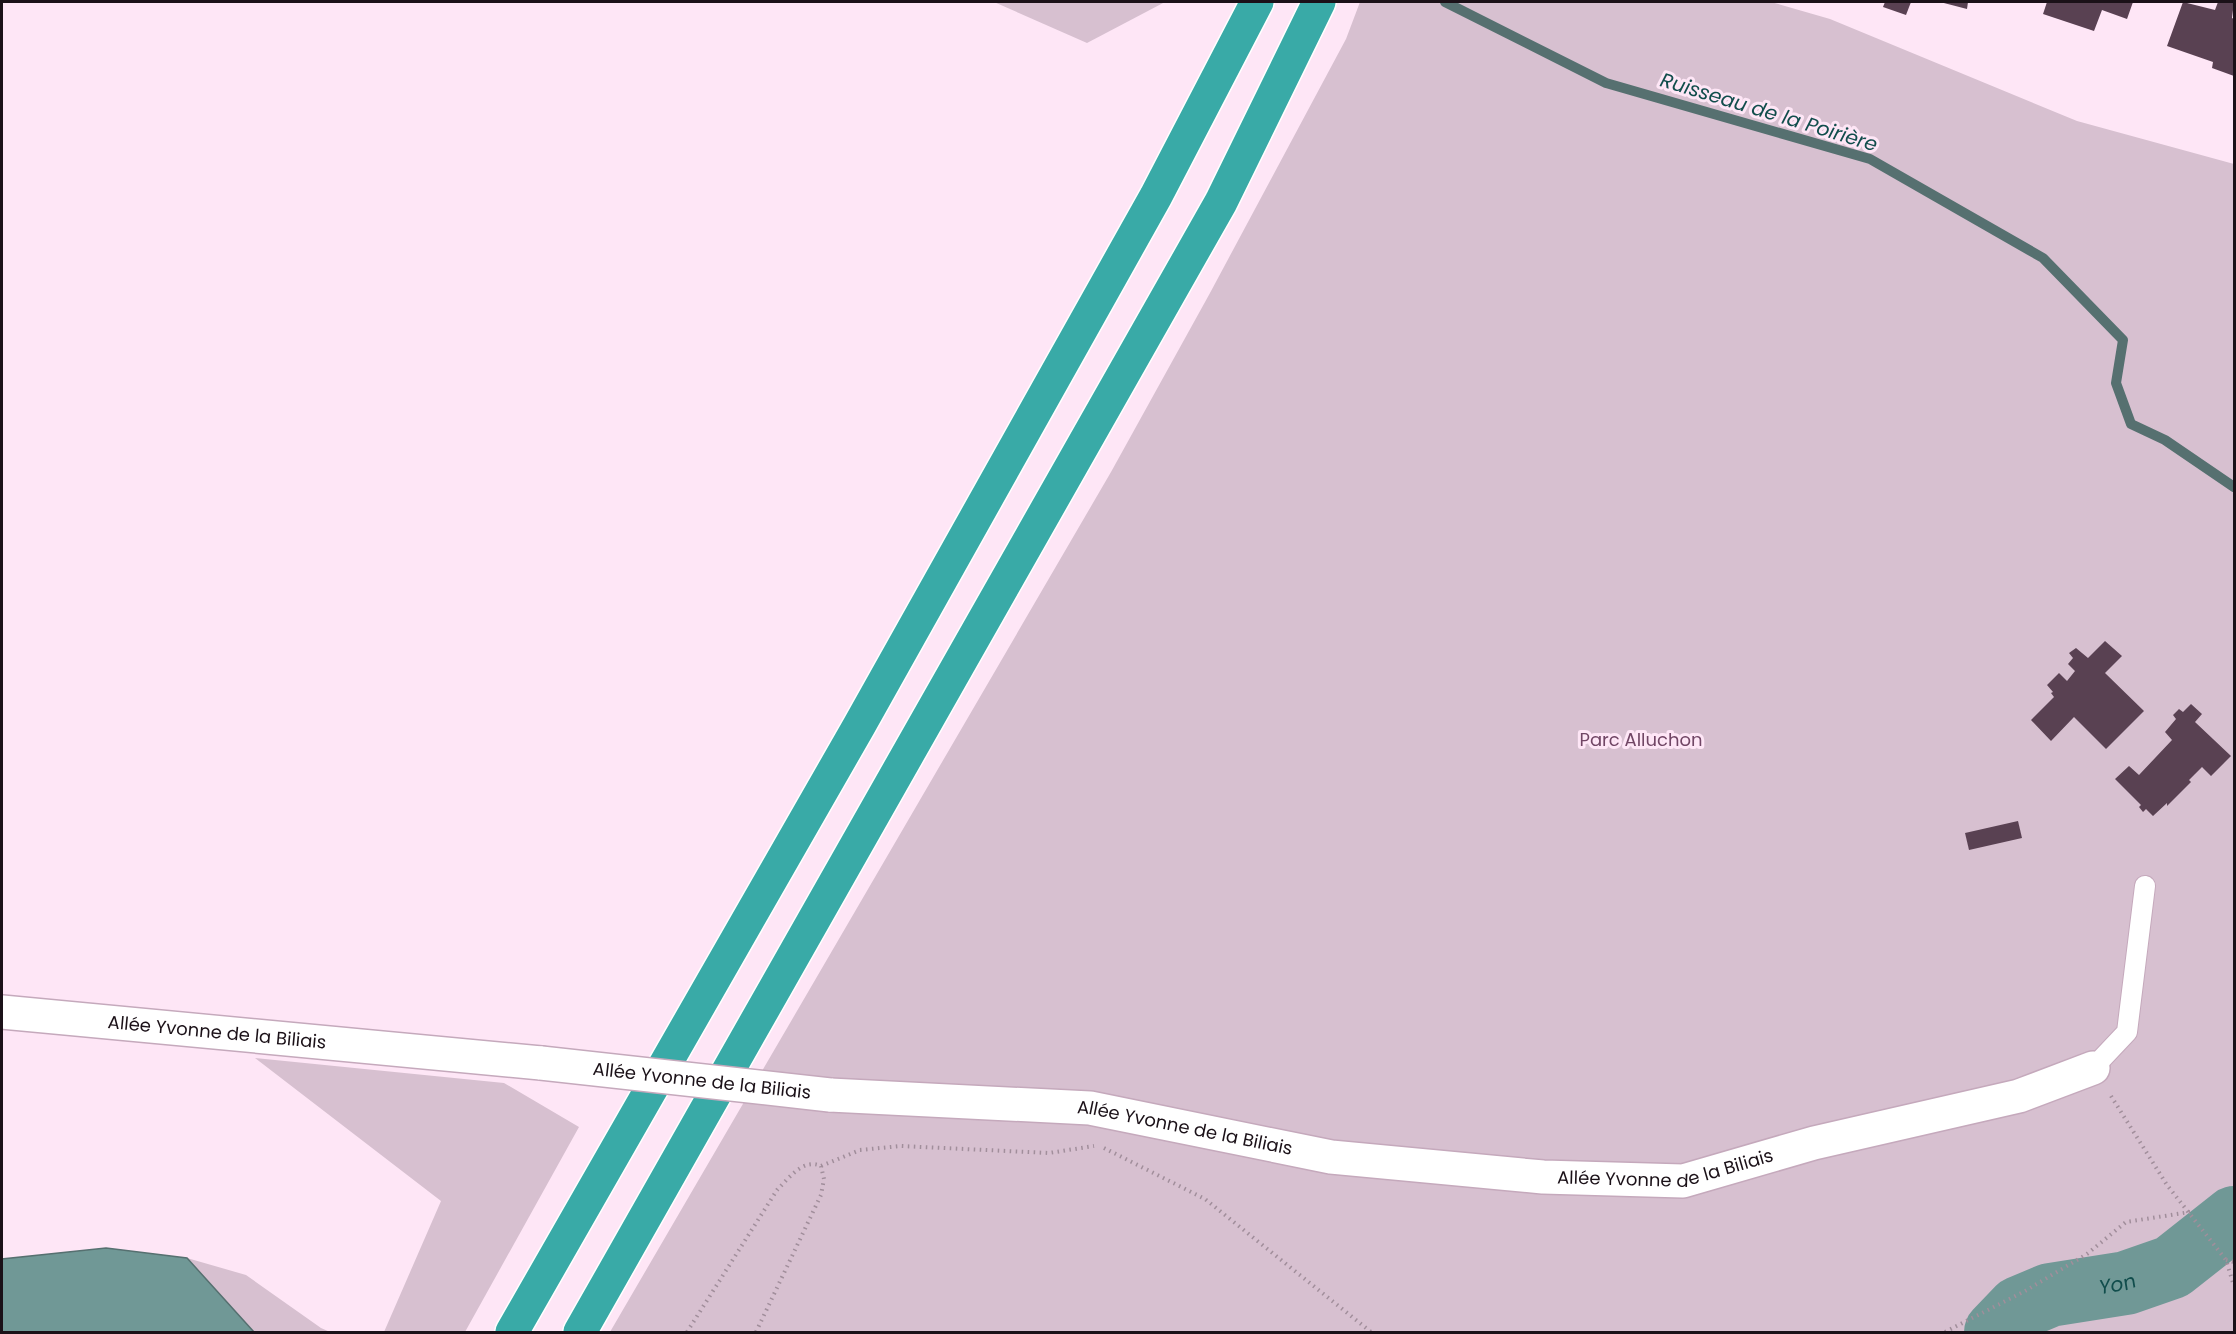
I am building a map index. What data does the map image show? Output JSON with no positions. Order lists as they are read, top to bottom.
{
  "streets": {
    "street": ["Allée Yvonne de la Biliais"]
  },
  "water": ["Ruisseau de la Poirière", "Yon"],
  "parks": ["Parc Alluchon"]
}
